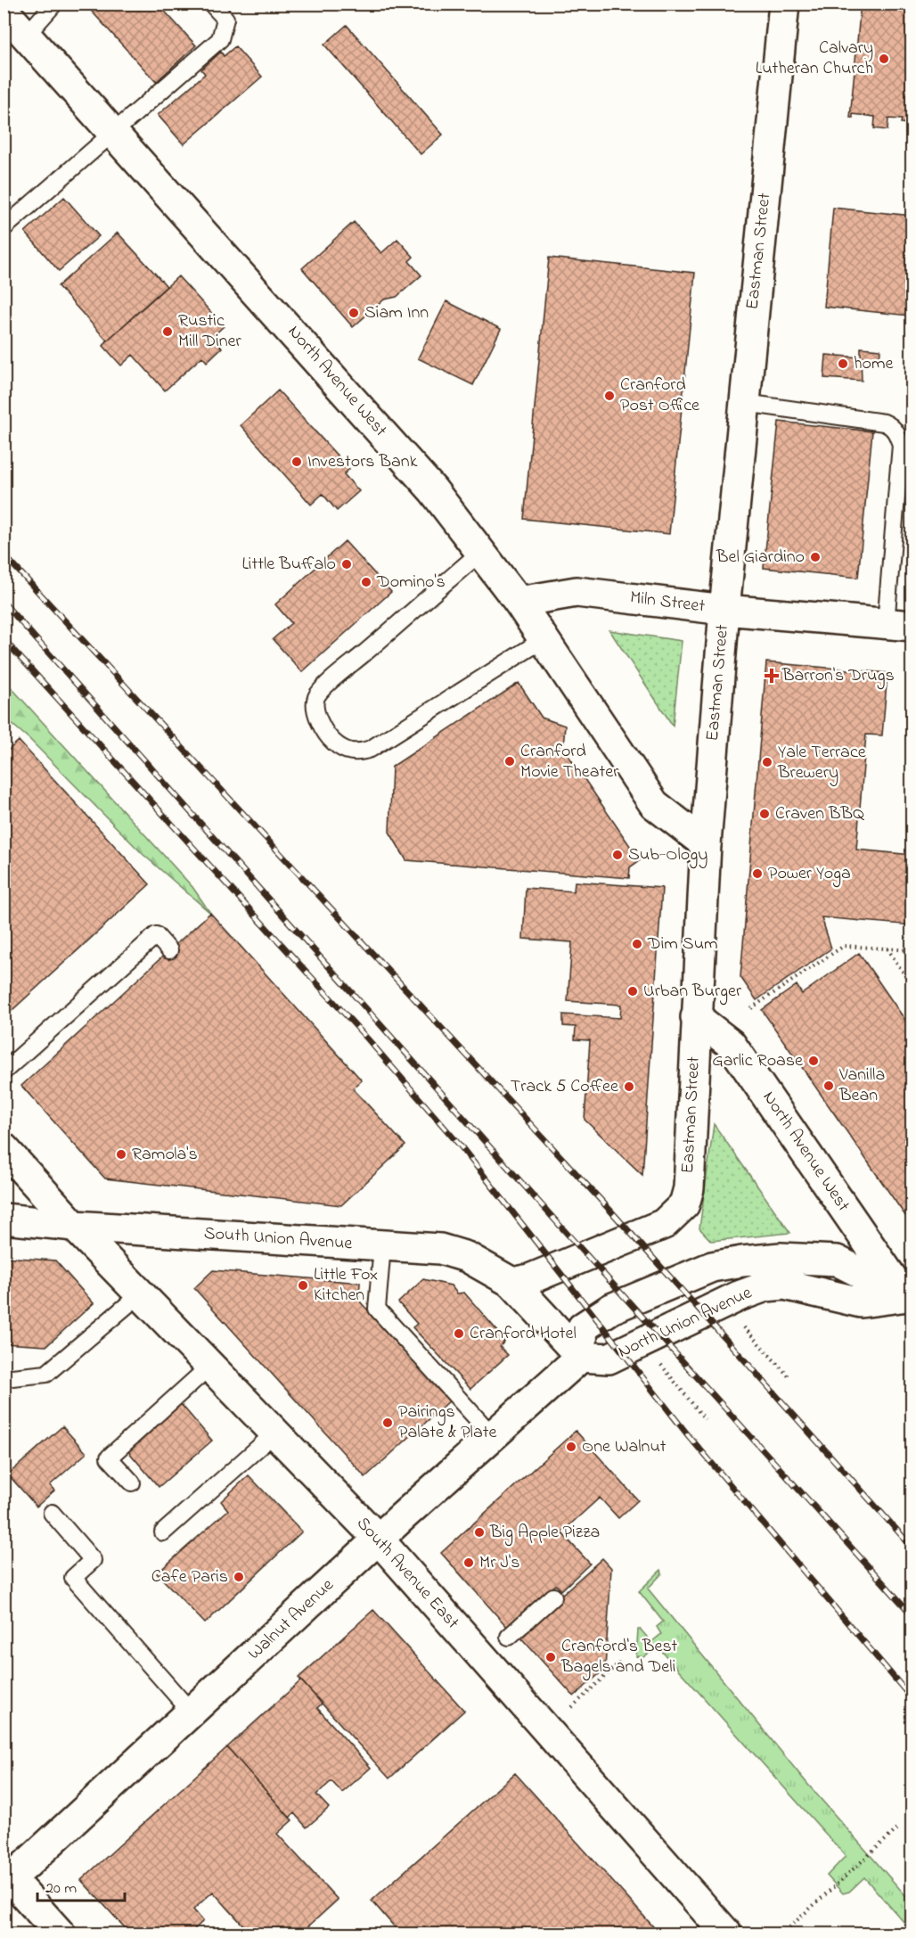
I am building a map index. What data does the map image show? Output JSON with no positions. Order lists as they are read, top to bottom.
{
  "streets": {
    "street": [
      "Eastman Street",
      "North Avenue West",
      "Miln Street",
      "South Union Avenue",
      "North Union Avenue",
      "South Avenue East",
      "Walnut Avenue"
    ]
  },
  "crossings": [
    ["Eastman Street", "North Avenue West"],
    ["Eastman Street", "Miln Street"],
    ["Eastman Street", "South Union Avenue"],
    ["North Avenue West", "Miln Street"],
    ["North Avenue West", "North Union Avenue"],
    ["South Union Avenue", "North Union Avenue"],
    ["South Union Avenue", "South Avenue East"],
    ["South Union Avenue", "Walnut Avenue"],
    ["North Union Avenue", "Walnut Avenue"],
    ["South Avenue East", "Walnut Avenue"]
  ],
  "places": {
    "other": [
      "Calvary Lutheran Church",
      "Siam Inn",
      "Rustic Mill Diner",
      "home",
      "Cranford Post Office",
      "Investors Bank",
      "Bel Giardino",
      "Little Buffalo",
      "Domino's",
      "Cranford Movie Theater",
      "Yale Terrace Brewery",
      "Craven BBQ",
      "Sub-Ology",
      "Power Yoga",
      "Dim Sum",
      "Urban Burger",
      "Garlic Roase",
      "Vanilla Bean",
      "Track 5 Coffee",
      "Ramola's",
      "Little Fox Kitchen",
      "Cranford Hotel",
      "Pairings Palate & Plate",
      "One Walnut",
      "Big Apple Pizza",
      "Mr J's",
      "Cafe Paris",
      "Cranford's Best Bagels and Deli"
    ],
    "health": ["Barron's Drugs"]
  },
  "scale_bar": "20 m"
}
